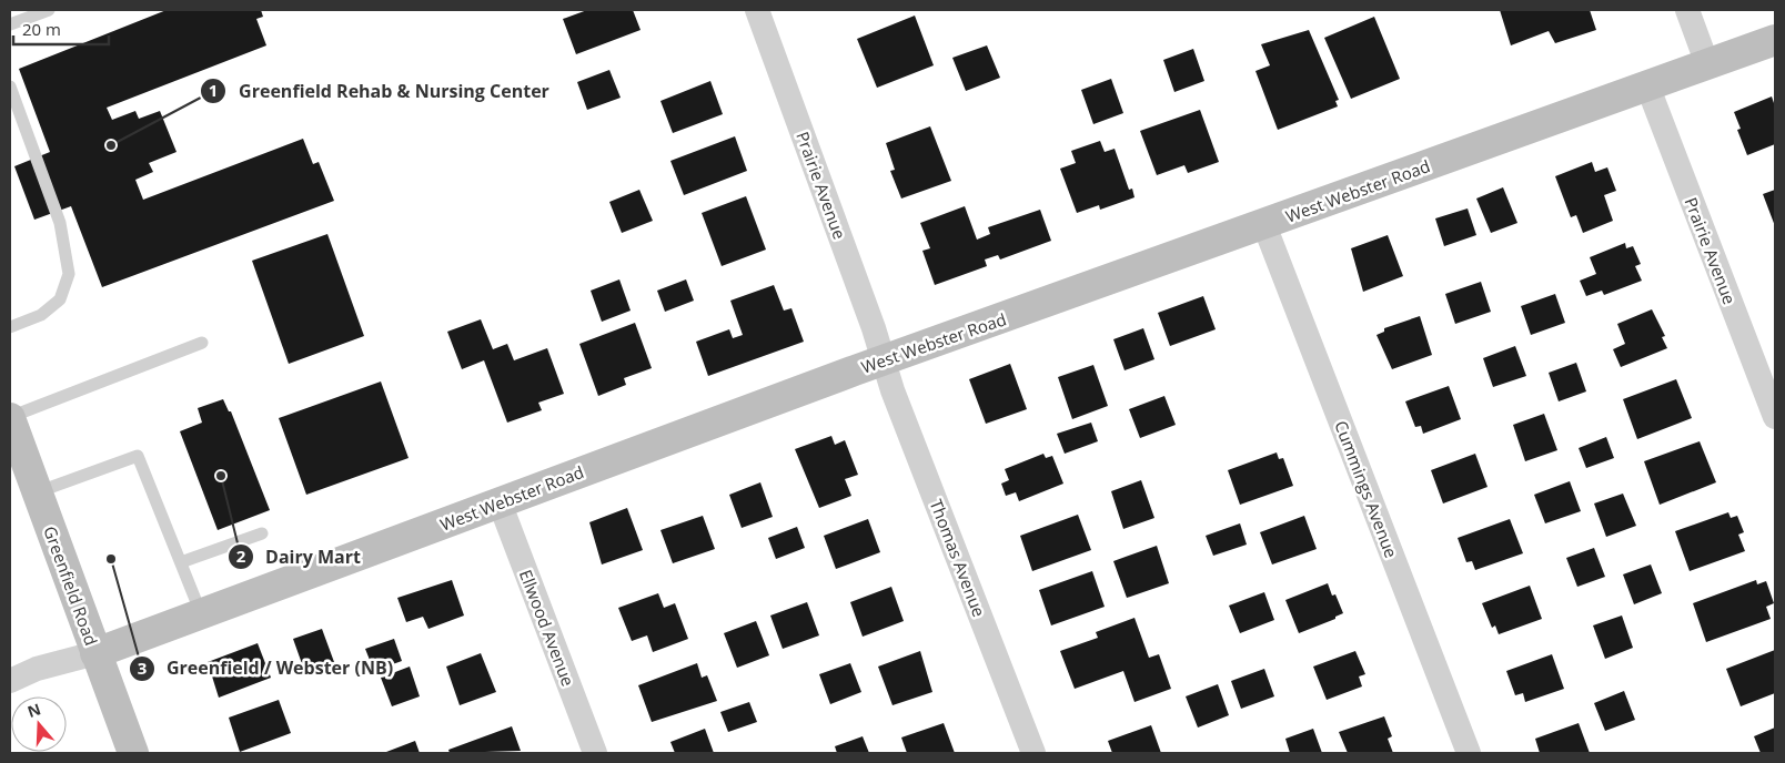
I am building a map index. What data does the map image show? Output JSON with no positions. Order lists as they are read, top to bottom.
{
  "streets": {
    "street": [
      "Prairie Avenue",
      "West Webster Road",
      "Cummings Avenue",
      "Thomas Avenue",
      "Greenfield Road",
      "Ellwood Avenue"
    ]
  },
  "crossings": [
    ["Prairie Avenue", "West Webster Road"],
    ["Prairie Avenue", "Thomas Avenue"],
    ["West Webster Road", "Cummings Avenue"],
    ["West Webster Road", "Thomas Avenue"],
    ["West Webster Road", "Greenfield Road"],
    ["West Webster Road", "Ellwood Avenue"]
  ],
  "places": ["Greenfield Rehab & Nursing Center", "Dairy Mart", "Greenfield / Webster (NB)"],
  "scale_bar": "20 m",
  "north": "top"
}
